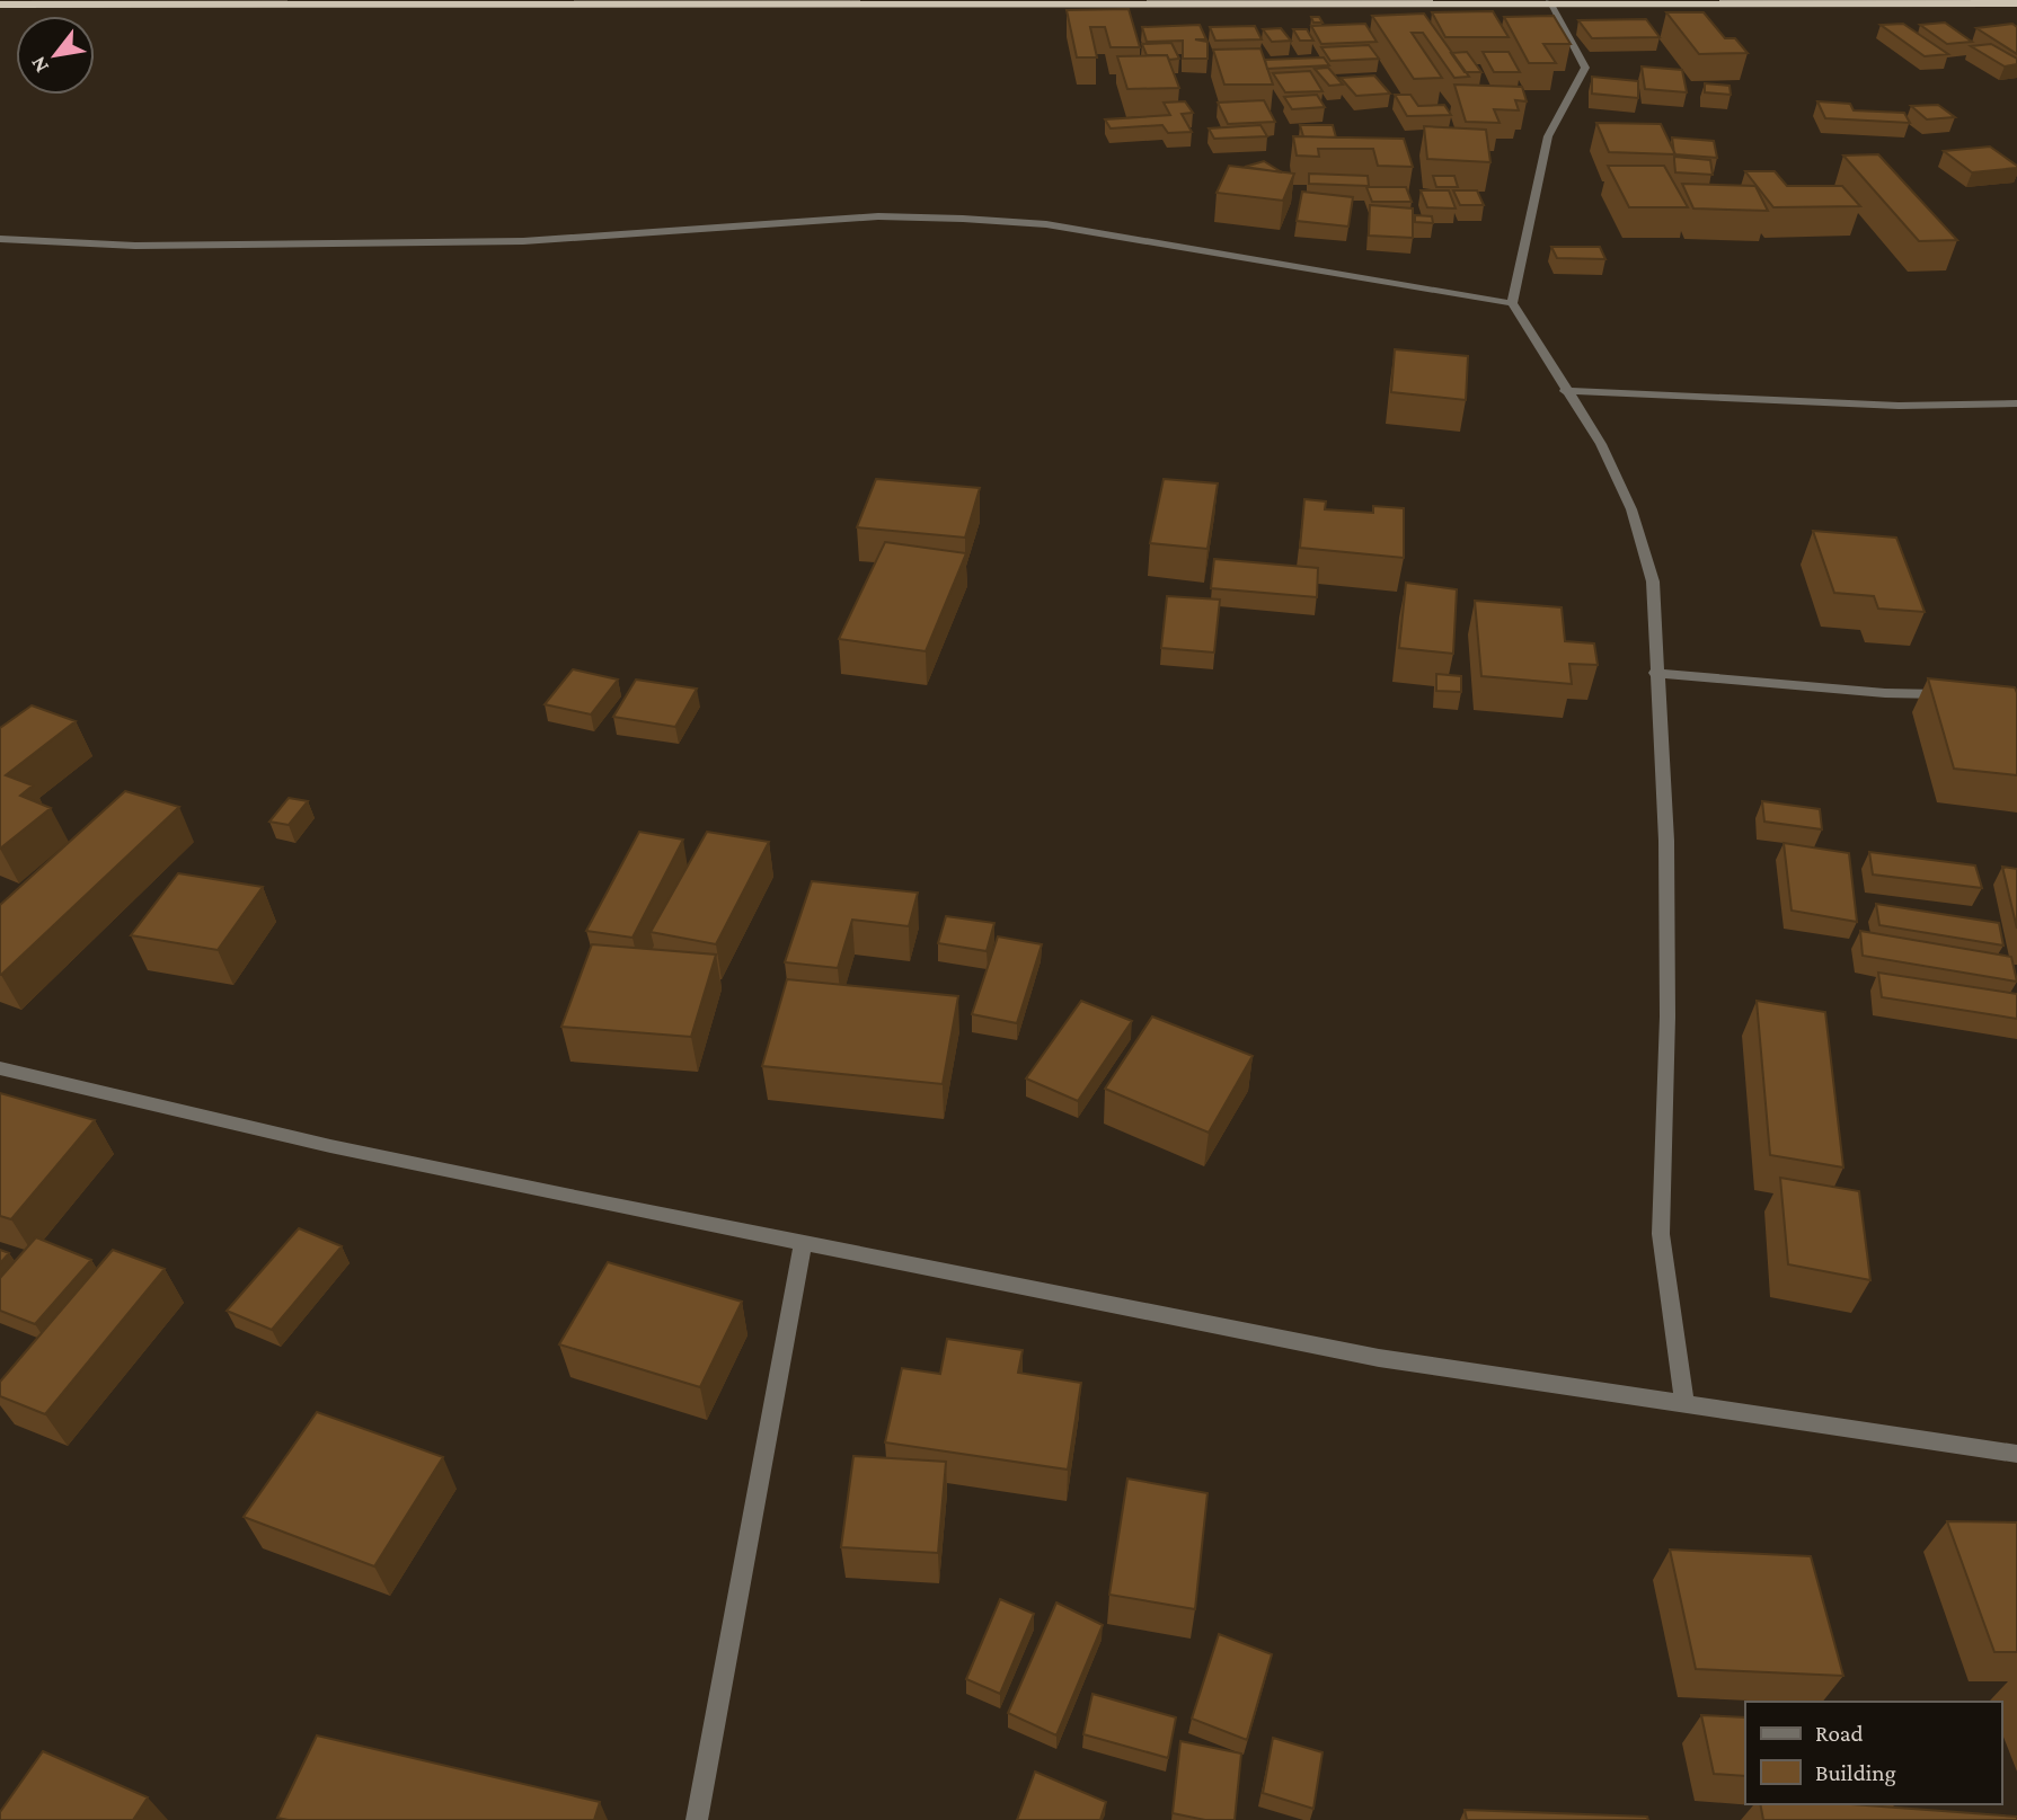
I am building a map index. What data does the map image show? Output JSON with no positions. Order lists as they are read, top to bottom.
{
  "legend": ["Road", "Building"],
  "north": "bottom left"
}
